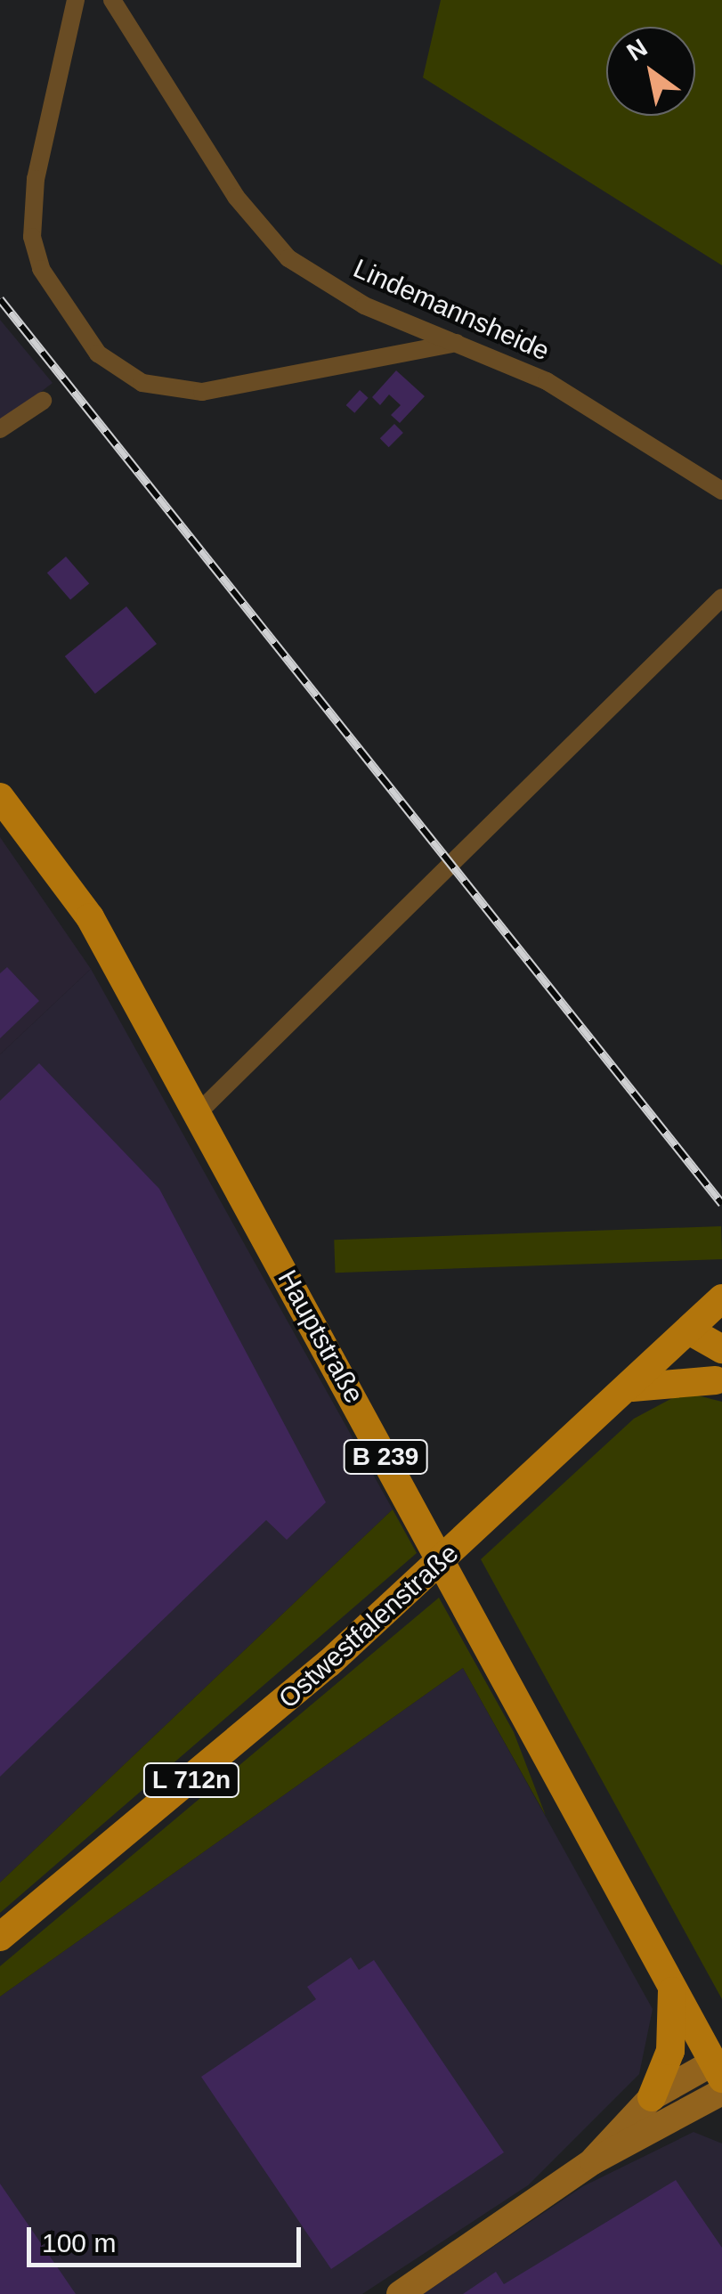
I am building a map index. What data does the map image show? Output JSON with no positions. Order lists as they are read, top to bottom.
{
  "streets": {
    "main road": [
      "Hauptstraße",
      "B 239",
      "Ostwestfalenstraße",
      "L 712n"
    ],
    "street": ["Lindemannsheide"]
  },
  "scale_bar": "100 m",
  "north": "top left"
}
